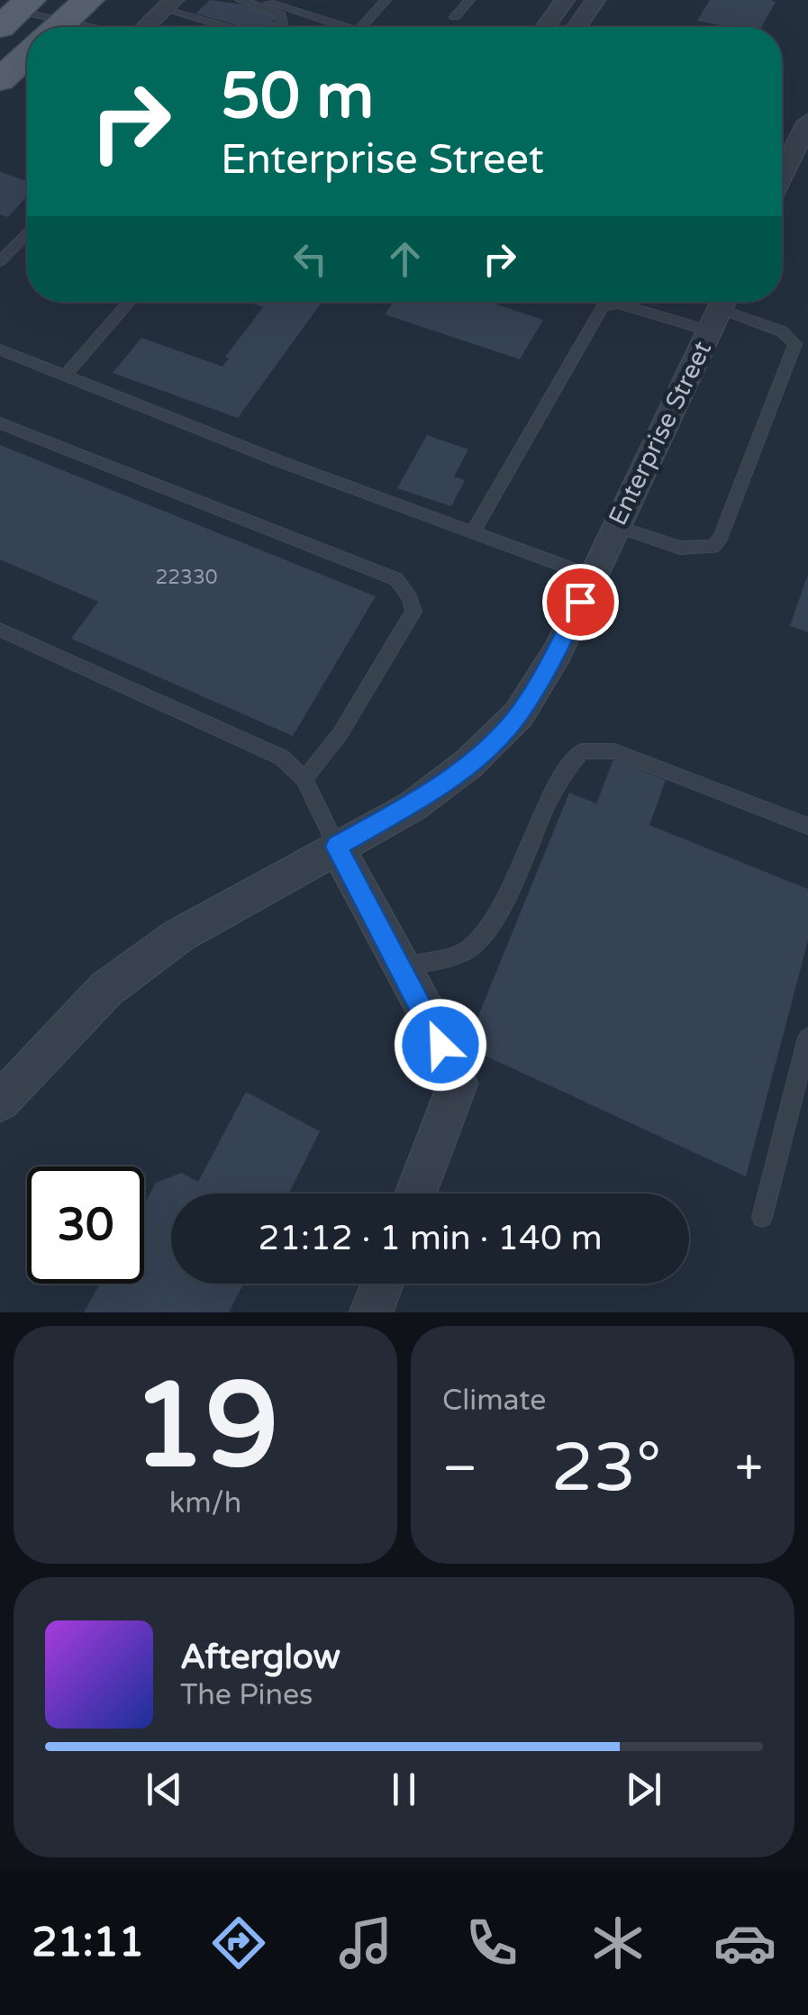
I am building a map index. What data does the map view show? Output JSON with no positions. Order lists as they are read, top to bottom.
{
  "streets": {
    "street": ["Enterprise Street"]
  },
  "house_numbers": ["22330"],
  "page": {
    "turn": ["50 m", "Enterprise Street"],
    "limit": "30",
    "trip": "21:12 · 1 min · 140 m",
    "tile": [
      ["19", "km/h"],
      "Climate"
    ],
    "heat": ["−", "23°", "+"],
    "song": ["Afterglow", "The Pines"],
    "tabs": "21:11"
  }
}
